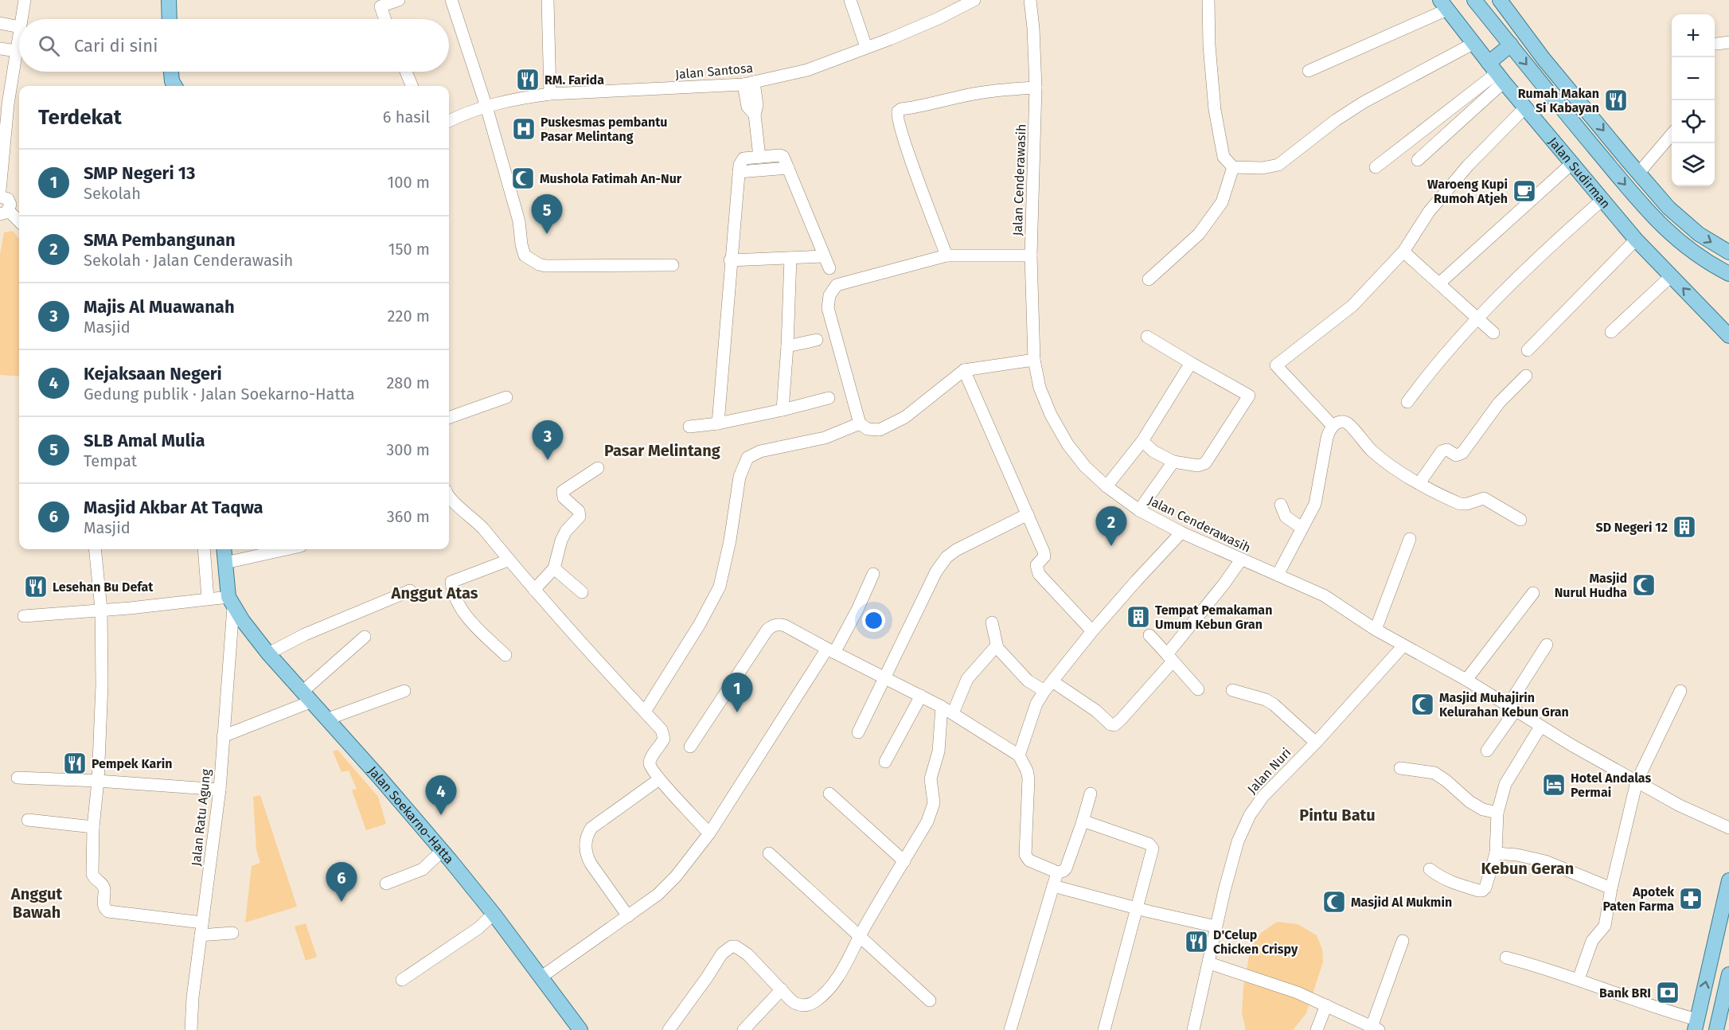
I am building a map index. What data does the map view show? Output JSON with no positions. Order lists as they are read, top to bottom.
{
  "streets": {
    "main road": ["Jalan Sudirman", "Jalan Soekarno-Hatta"],
    "street": [
      "Jalan Santosa",
      "Jalan Cenderawasih",
      "Jalan Nuri",
      "Jalan Ratu Agung"
    ]
  },
  "crossings": [
    ["Jalan Cenderawasih", "Jalan Nuri"],
    ["Jalan Soekarno-Hatta", "Jalan Ratu Agung"]
  ],
  "districts": [
    "Pasar Melintang",
    "Anggut Atas",
    "Pintu Batu",
    "Kebun Geran",
    "Anggut Bawah"
  ],
  "places": {
    "restaurant": [
      "RM. Farida",
      "Rumah Makan Si Kabayan",
      "Lesehan Bu Defat",
      "Pempek Karin",
      "D'Celup Chicken Crispy"
    ],
    "hospital": ["Puskesmas pembantu Pasar Melintang"],
    "mosque": [
      "Mushola Fatimah An-Nur",
      "Masjid Nurul Hudha",
      "Masjid Muhajirin Kelurahan Kebun Gran",
      "Masjid Al Mukmin"
    ],
    "cafe": ["Waroeng Kupi Rumoh Atjeh"],
    "building": ["SD Negeri 12", "Tempat Pemakaman Umum Kebun Gran"],
    "hotel": ["Hotel Andalas Permai"],
    "pharmacy": ["Apotek Paten Farma"],
    "bank": ["Bank BRI"]
  },
  "page": {
    "map_buttons": ["+", "−"],
    "search": "Cari di sini",
    "heading": ["Terdekat", "6 hasil"],
    "list": [
      {
        "mark": "1",
        "name": "SMP Negeri 13",
        "note": "Sekolah",
        "value": "100 m"
      },
      {
        "mark": "2",
        "name": "SMA Pembangunan",
        "note": "Sekolah · Jalan Cenderawasih",
        "value": "150 m"
      },
      {
        "mark": "3",
        "name": "Majis Al Muawanah",
        "note": "Masjid",
        "value": "220 m"
      },
      {
        "mark": "4",
        "name": "Kejaksaan Negeri",
        "note": "Gedung publik · Jalan Soekarno-Hatta",
        "value": "280 m"
      },
      {
        "mark": "5",
        "name": "SLB Amal Mulia",
        "note": "Tempat",
        "value": "300 m"
      },
      {
        "mark": "6",
        "name": "Masjid Akbar At Taqwa",
        "note": "Masjid",
        "value": "360 m"
      }
    ],
    "pins": [
      "5",
      "3",
      "2",
      "1",
      "4",
      "6"
    ]
  }
}
